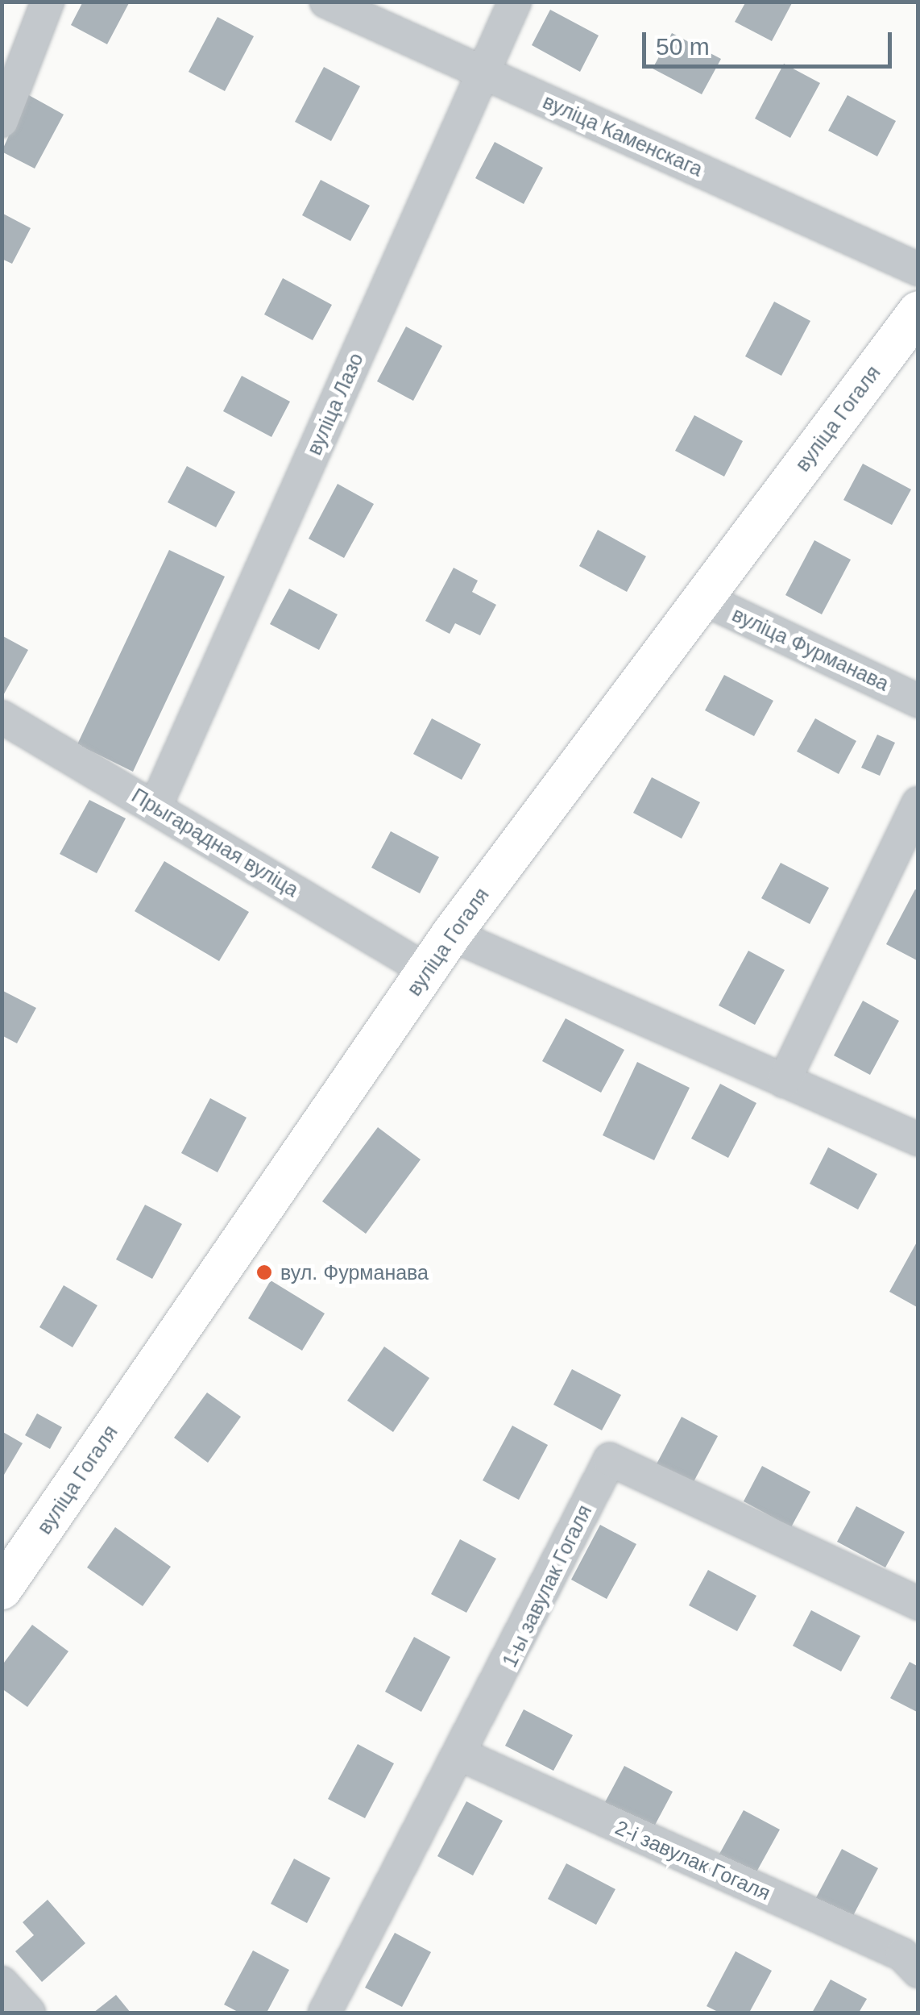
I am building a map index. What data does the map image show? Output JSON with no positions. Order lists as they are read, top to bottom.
{
  "streets": {
    "main road": ["вуліца Гогаля"],
    "street": [
      "вуліца Каменскага",
      "вуліца Лазо",
      "вуліца Фурманава",
      "Прыгарадная вуліца",
      "1-ы завулак Гогаля",
      "2-і завулак Гогаля"
    ]
  },
  "crossings": [
    ["вуліца Каменскага", "вуліца Лазо"],
    ["вуліца Лазо", "Прыгарадная вуліца"],
    ["вуліца Гогаля", "вуліца Фурманава"],
    ["вуліца Гогаля", "Прыгарадная вуліца"],
    ["1-ы завулак Гогаля", "2-і завулак Гогаля"]
  ],
  "places": ["вул. Фурманава"],
  "scale_bar": "50 m"
}
